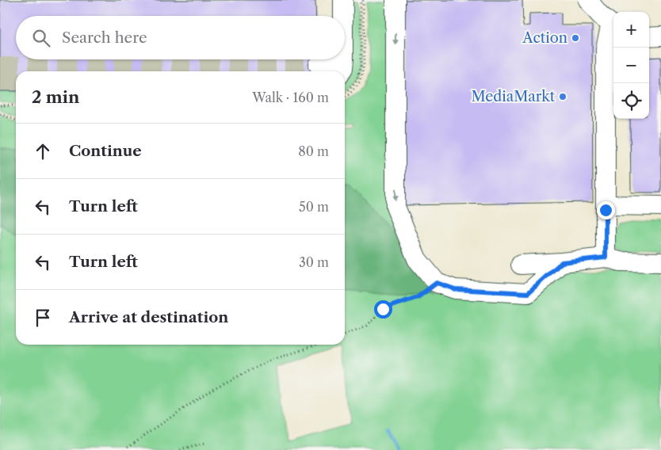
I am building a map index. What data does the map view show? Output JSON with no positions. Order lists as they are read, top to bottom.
{
  "places": ["Action", "MediaMarkt"],
  "page": {
    "map_buttons": ["+", "−"],
    "search": "Search here",
    "heading": ["2 min", "Walk · 160 m"],
    "list": [
      ["Continue", "80 m"],
      ["Turn left", "50 m"],
      ["Turn left", "30 m"],
      "Arrive at destination"
    ]
  }
}
